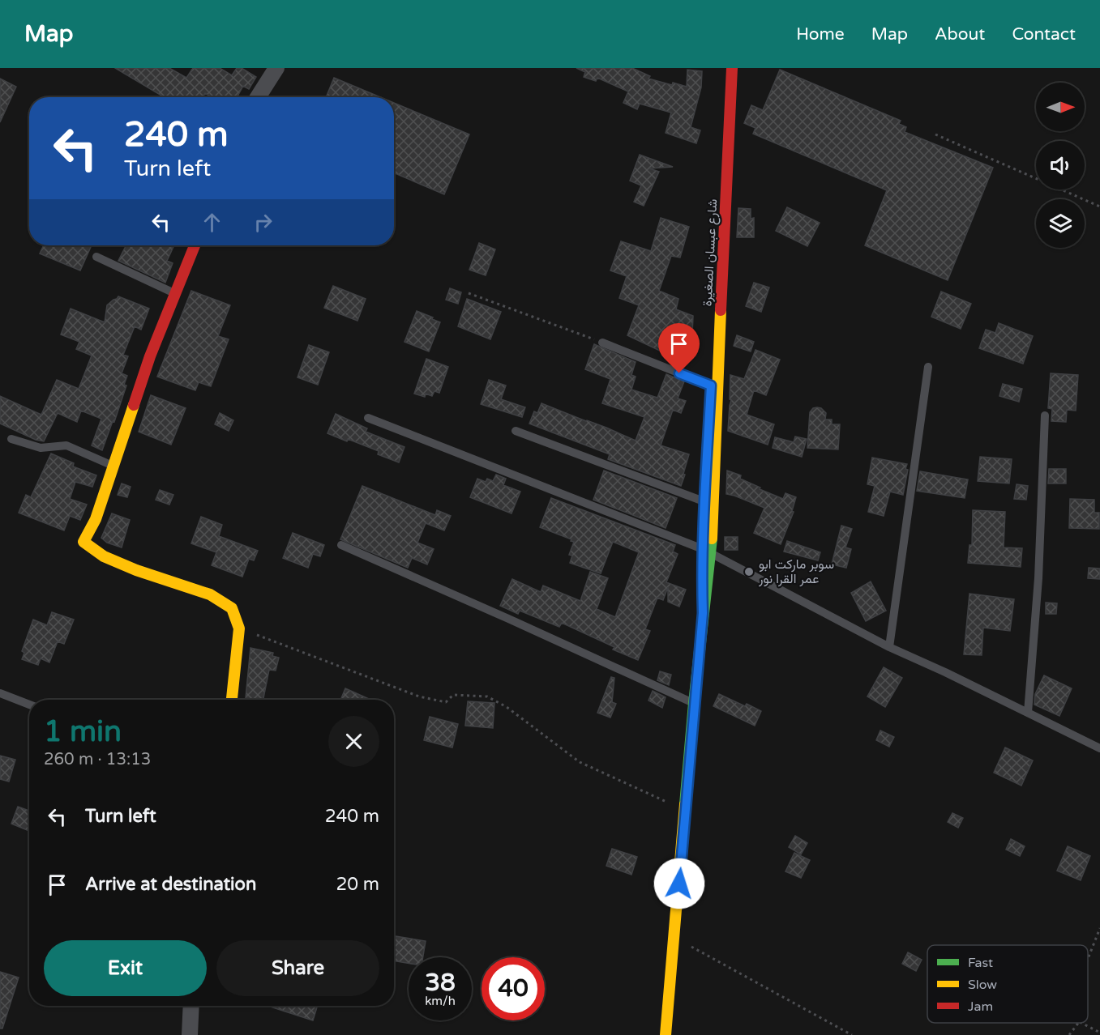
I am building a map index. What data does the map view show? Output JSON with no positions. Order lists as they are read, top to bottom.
{
  "streets": {
    "street": ["شارع عبسان الصغيرة"]
  },
  "places": ["سوبر ماركت ابو عمر القرا نور"],
  "legend": ["Fast", "Slow", "Jam"],
  "north": "right",
  "page": {
    "header": "Map",
    "nav": [
      "Home",
      "Map",
      "About",
      "Contact"
    ],
    "turn": ["240 m", "Turn left"],
    "heading": ["1 min", "260 m · 13:13"],
    "list": [
      {
        "name": "Turn left",
        "value": "240 m"
      },
      {
        "name": "Arrive at destination",
        "value": "20 m"
      }
    ],
    "buttons": ["Exit", "Share"],
    "speed": "38 km/h",
    "limit": "40"
  }
}
